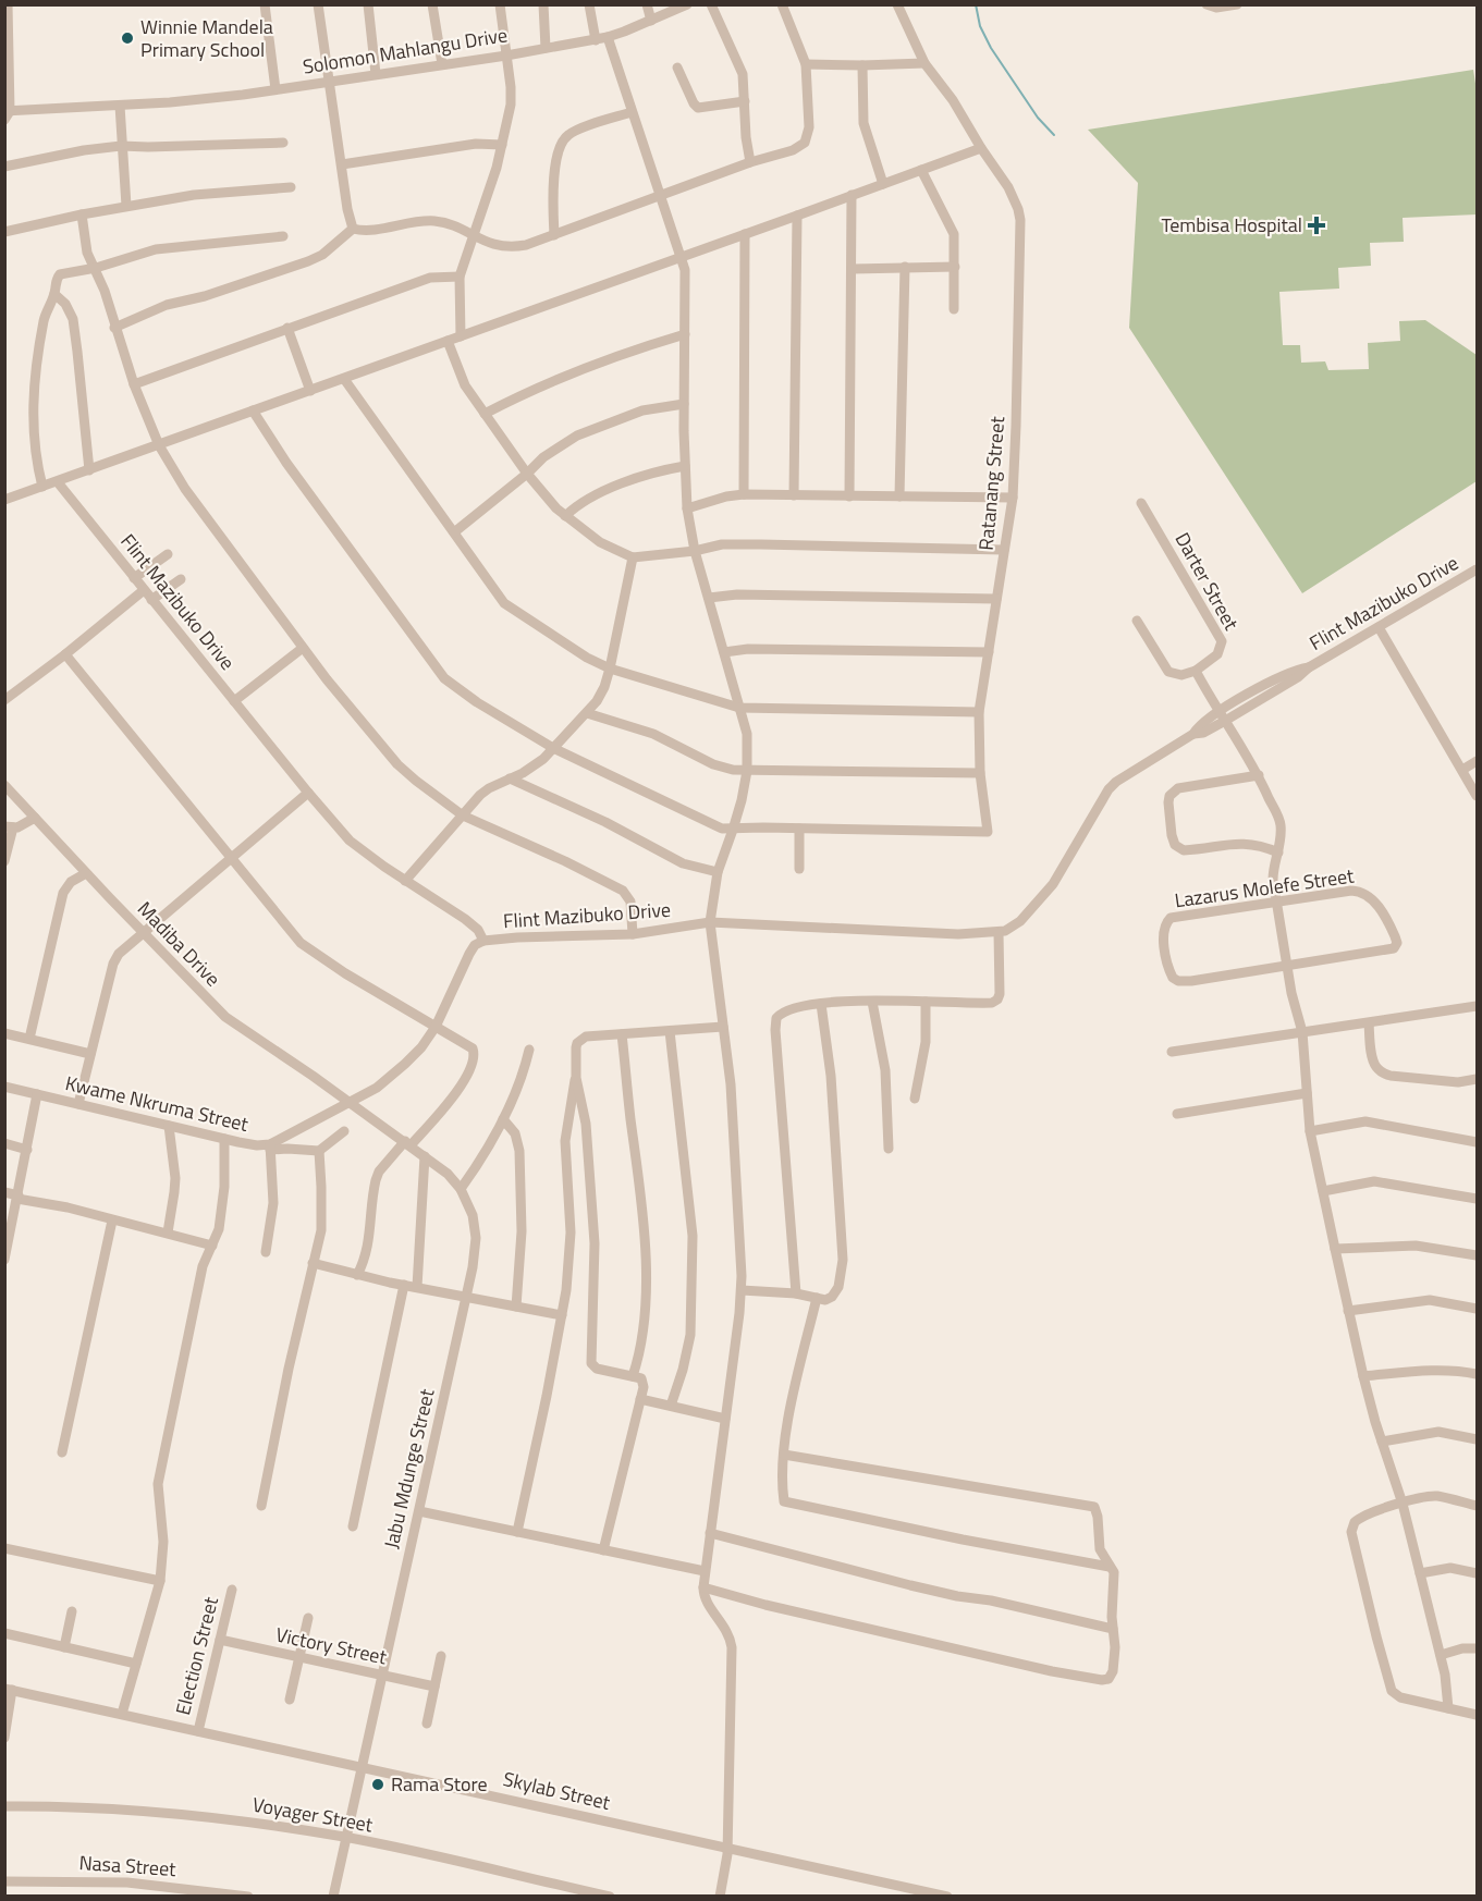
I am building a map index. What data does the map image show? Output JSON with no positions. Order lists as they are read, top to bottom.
{
  "streets": {
    "street": [
      "Solomon Mahlangu Drive",
      "Ratanang Street",
      "Darter Street",
      "Flint Mazibuko Drive",
      "Lazarus Molefe Street",
      "Madiba Drive",
      "Kwame Nkruma Street",
      "Jabu Mdunge Street",
      "Victory Street",
      "Election Street",
      "Skylab Street",
      "Voyager Street",
      "Nasa Street"
    ]
  },
  "crossings": [
    ["Flint Mazibuko Drive", "Kwame Nkruma Street"],
    ["Madiba Drive", "Kwame Nkruma Street"],
    ["Madiba Drive", "Jabu Mdunge Street"],
    ["Kwame Nkruma Street", "Jabu Mdunge Street"],
    ["Jabu Mdunge Street", "Victory Street"],
    ["Jabu Mdunge Street", "Skylab Street"],
    ["Jabu Mdunge Street", "Voyager Street"],
    ["Victory Street", "Election Street"],
    ["Election Street", "Skylab Street"]
  ],
  "places": {
    "other": ["Winnie Mandela Primary School", "Rama Store"],
    "health": ["Tembisa Hospital"]
  }
}
